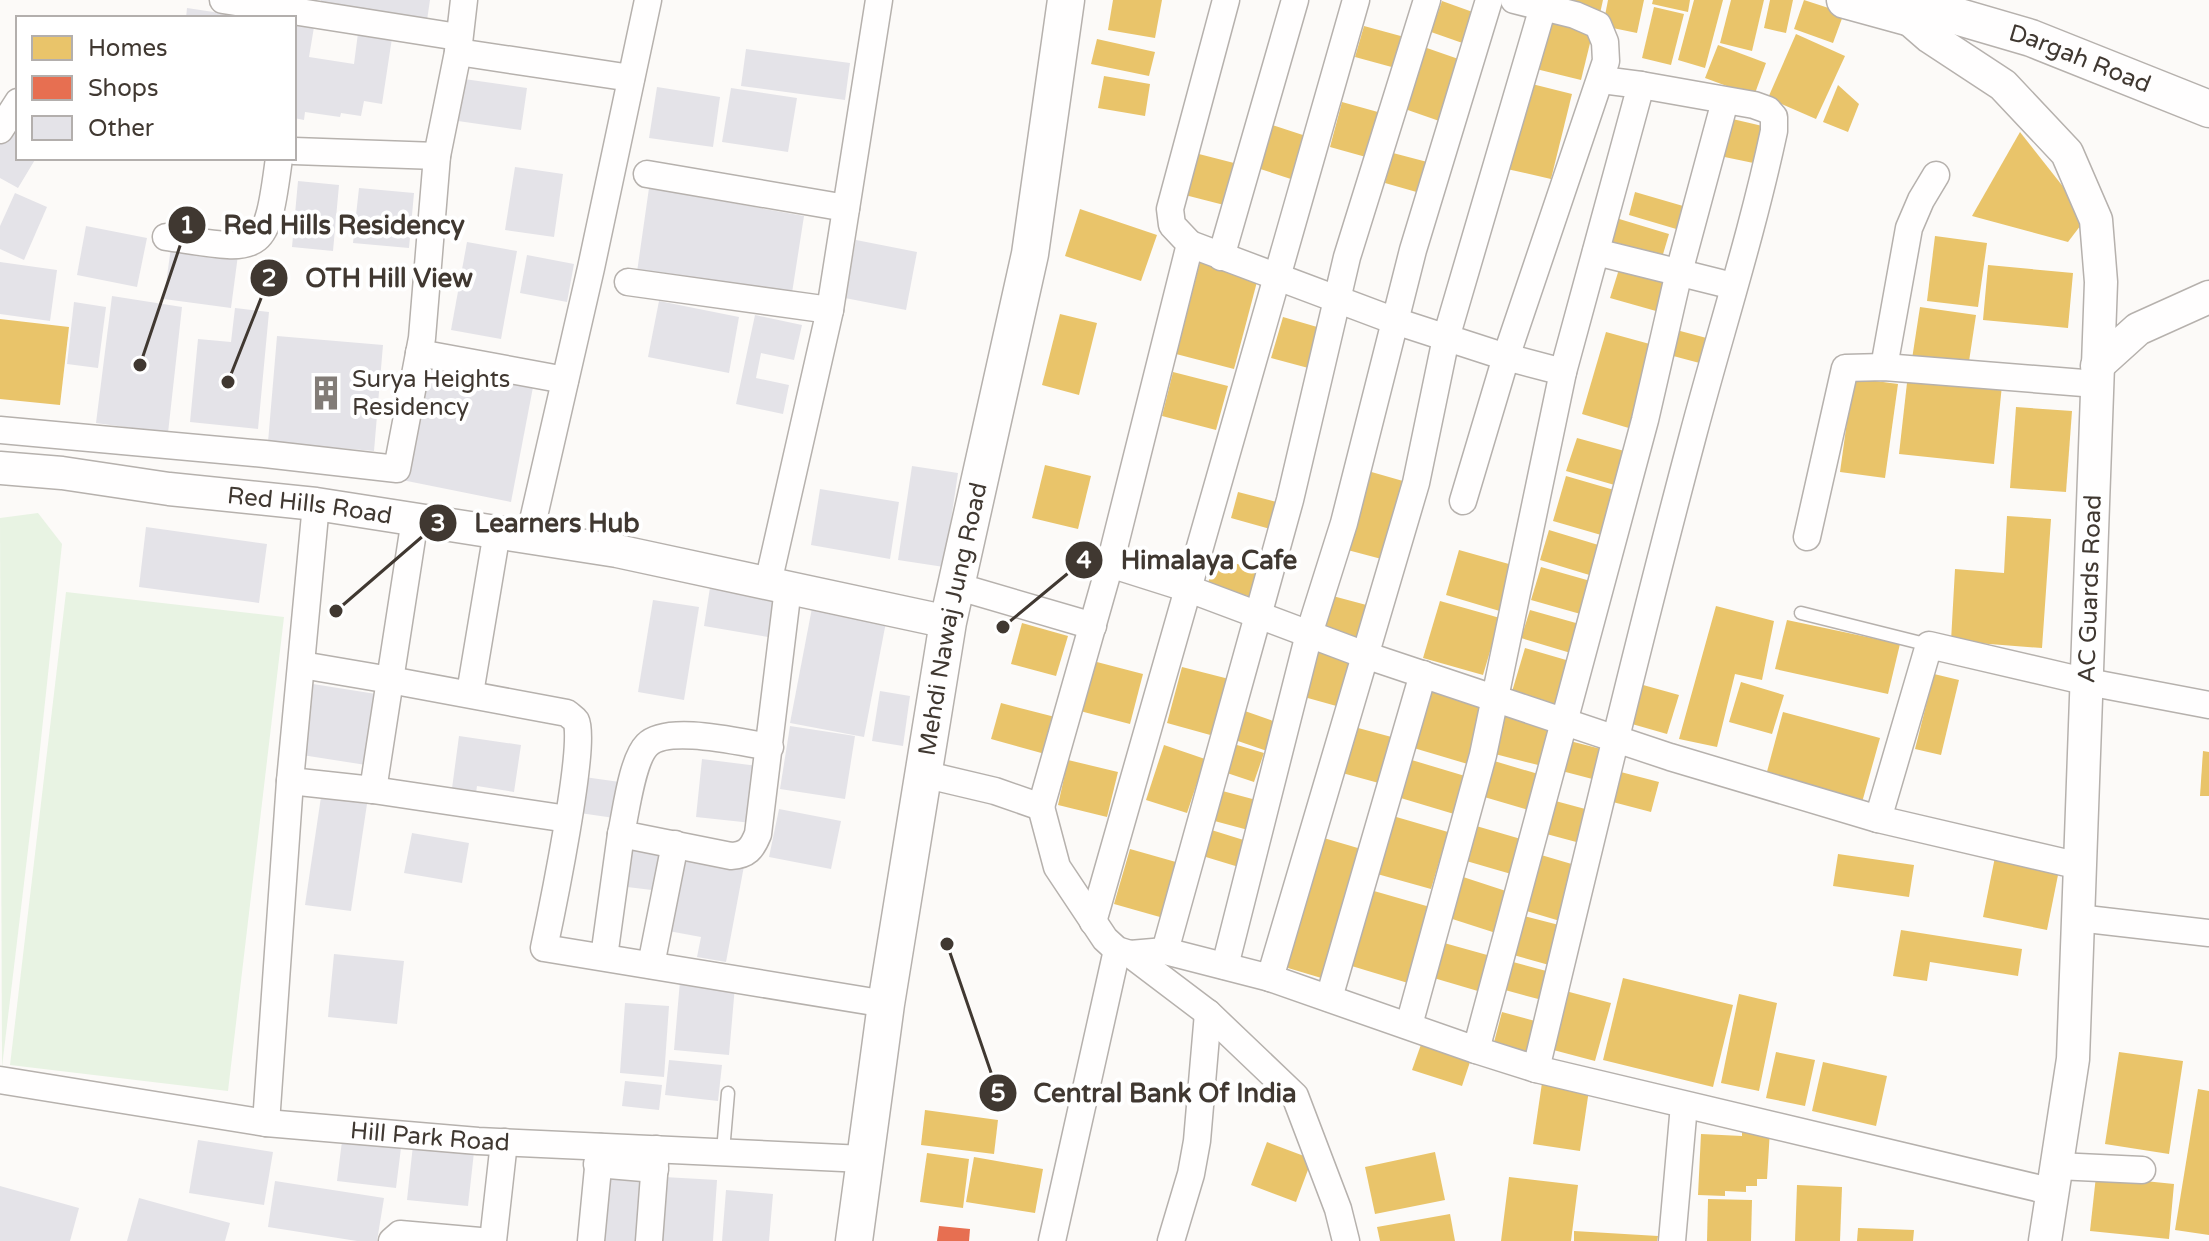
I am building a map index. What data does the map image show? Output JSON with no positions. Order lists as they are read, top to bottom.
{
  "streets": {
    "main road": ["Dargah Road", "Mehdi Nawaj Jung Road"],
    "street": ["Red Hills Road", "AC Guards Road", "Hill Park Road"]
  },
  "crossings": [
    ["Dargah Road", "AC Guards Road"],
    ["Red Hills Road", "Mehdi Nawaj Jung Road"],
    ["Mehdi Nawaj Jung Road", "Hill Park Road"]
  ],
  "places": {
    "other": [
      "Red Hills Residency",
      "OTH Hill View",
      "Learners Hub",
      "Himalaya Cafe",
      "Central Bank Of India"
    ],
    "building": ["Surya Heights Residency"]
  },
  "legend": ["Homes", "Shops", "Other"]
}
